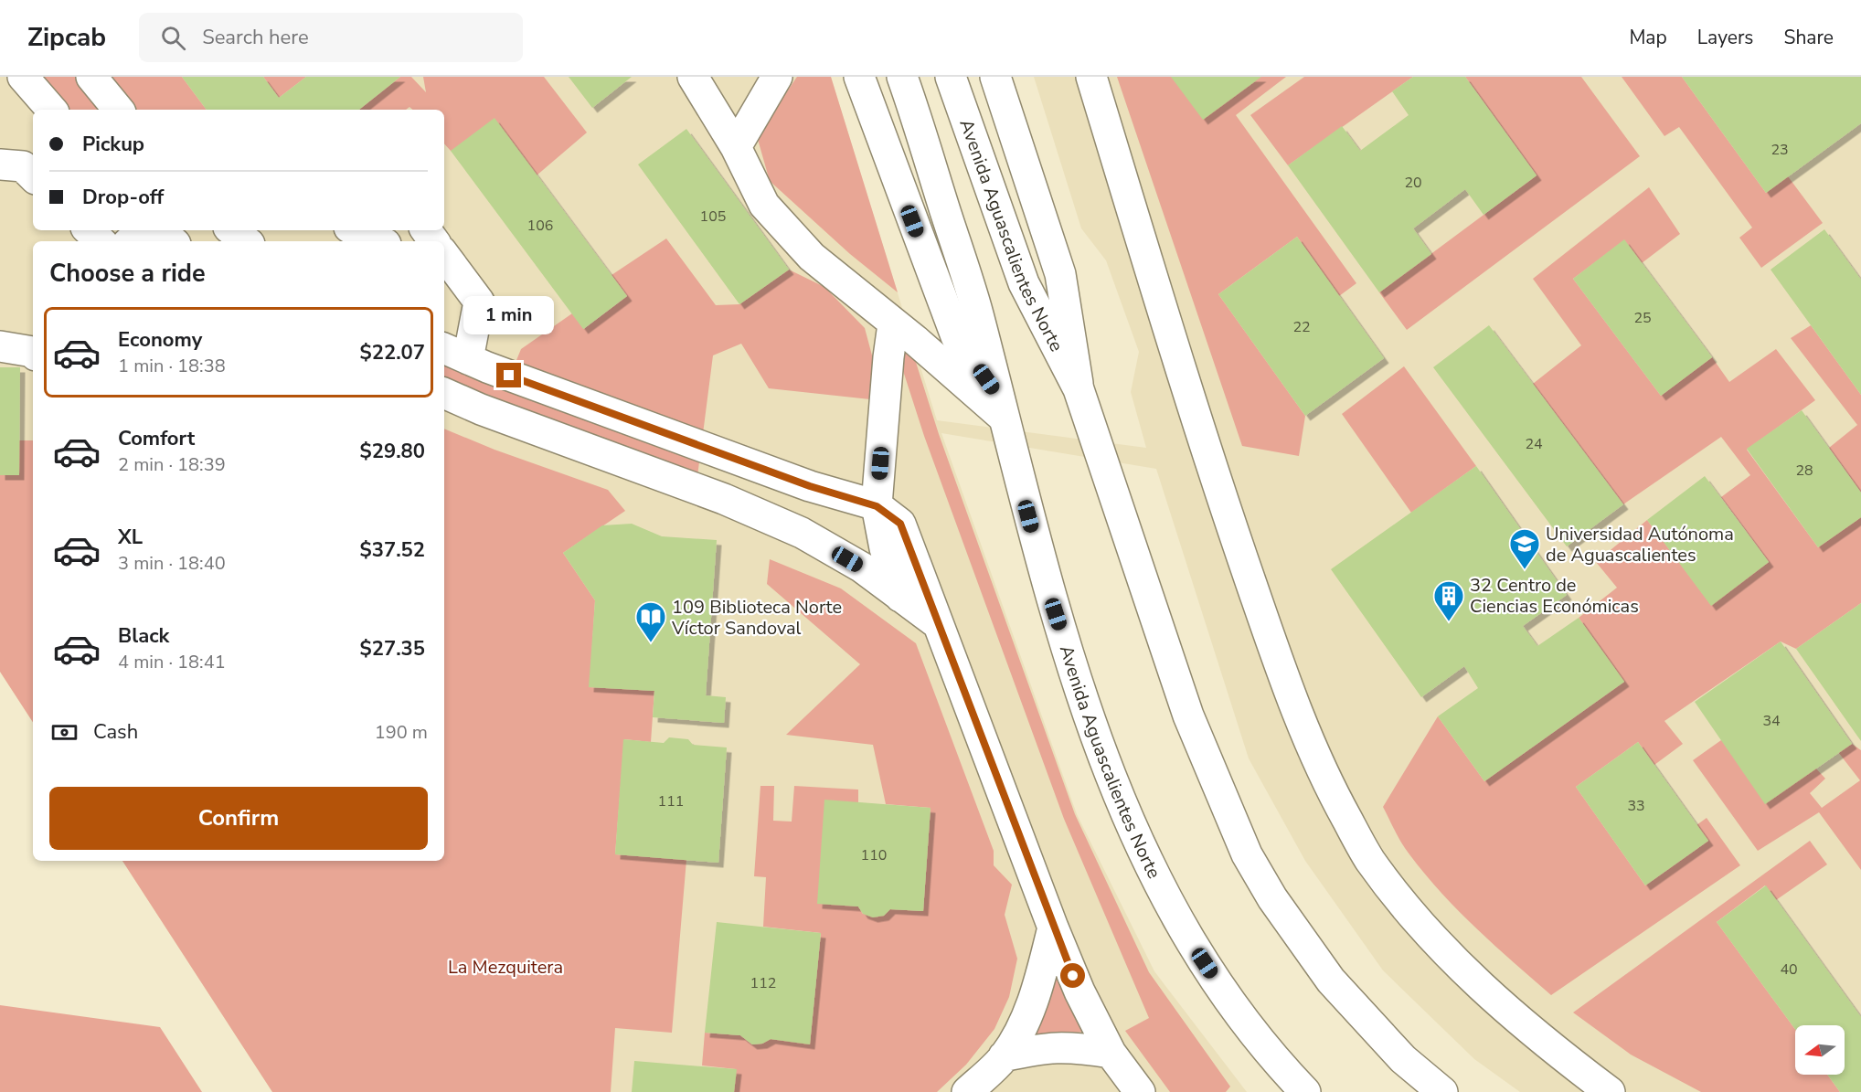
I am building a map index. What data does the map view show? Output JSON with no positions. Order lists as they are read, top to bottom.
{
  "streets": {
    "main road": ["Avenida Aguascalientes Norte"]
  },
  "parks": ["La Mezquitera"],
  "places": {
    "school or university": ["Universidad Autónoma de Aguascalientes"],
    "building": ["32 Centro de Ciencias Económicas"],
    "library": ["109 Biblioteca Norte Víctor Sandoval"]
  },
  "house_numbers": [
    "23",
    "20",
    "105",
    "106",
    "25",
    "22",
    "24",
    "28",
    "34",
    "111",
    "33",
    "110",
    "40",
    "112"
  ],
  "north": "left",
  "page": {
    "header": "Zipcab",
    "search": "Search here",
    "nav": ["Map", "Layers", "Share"],
    "banner": ["Pickup", "Drop-off"],
    "heading": "Choose a ride",
    "bubble": "1 min",
    "list": [
      {
        "name": "Economy",
        "note": "1 min · 18:38",
        "value": "$22.07"
      },
      {
        "name": "Comfort",
        "note": "2 min · 18:39",
        "value": "$29.80"
      },
      {
        "name": "XL",
        "note": "3 min · 18:40",
        "value": "$37.52"
      },
      {
        "name": "Black",
        "note": "4 min · 18:41",
        "value": "$27.35"
      }
    ],
    "pay": ["Cash", "190 m"],
    "buttons": "Confirm"
  }
}
